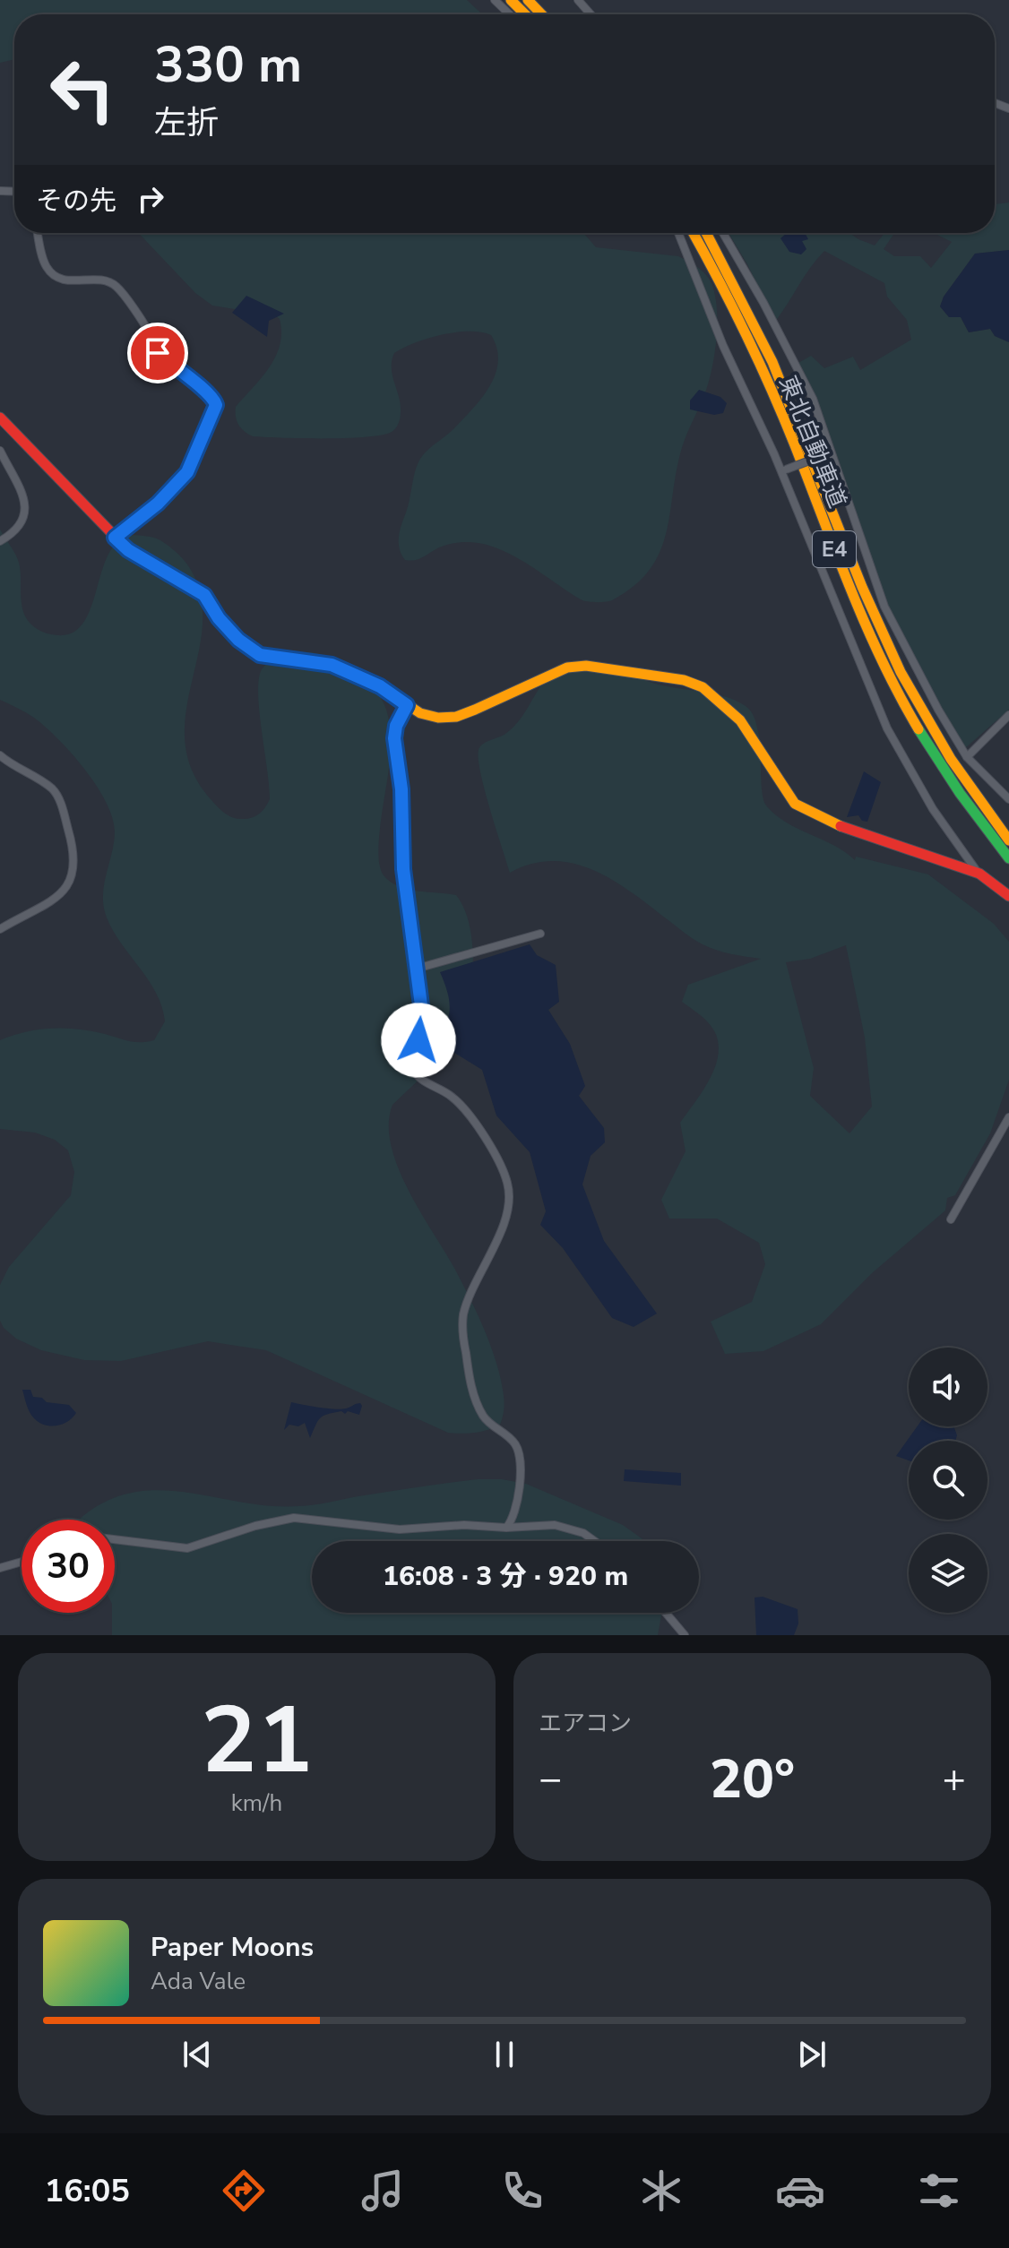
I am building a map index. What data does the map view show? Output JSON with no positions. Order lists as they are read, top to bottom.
{
  "streets": {
    "main road": ["東北自動車道", "E4"]
  },
  "page": {
    "turn": ["330 m", "左折"],
    "then": "その先",
    "limit": "30",
    "trip": "16:08 · 3 分 · 920 m",
    "tile": [
      ["21", "km/h"],
      "エアコン"
    ],
    "heat": ["−", "20°", "+"],
    "song": ["Paper Moons", "Ada Vale"],
    "tabs": "16:05"
  }
}
